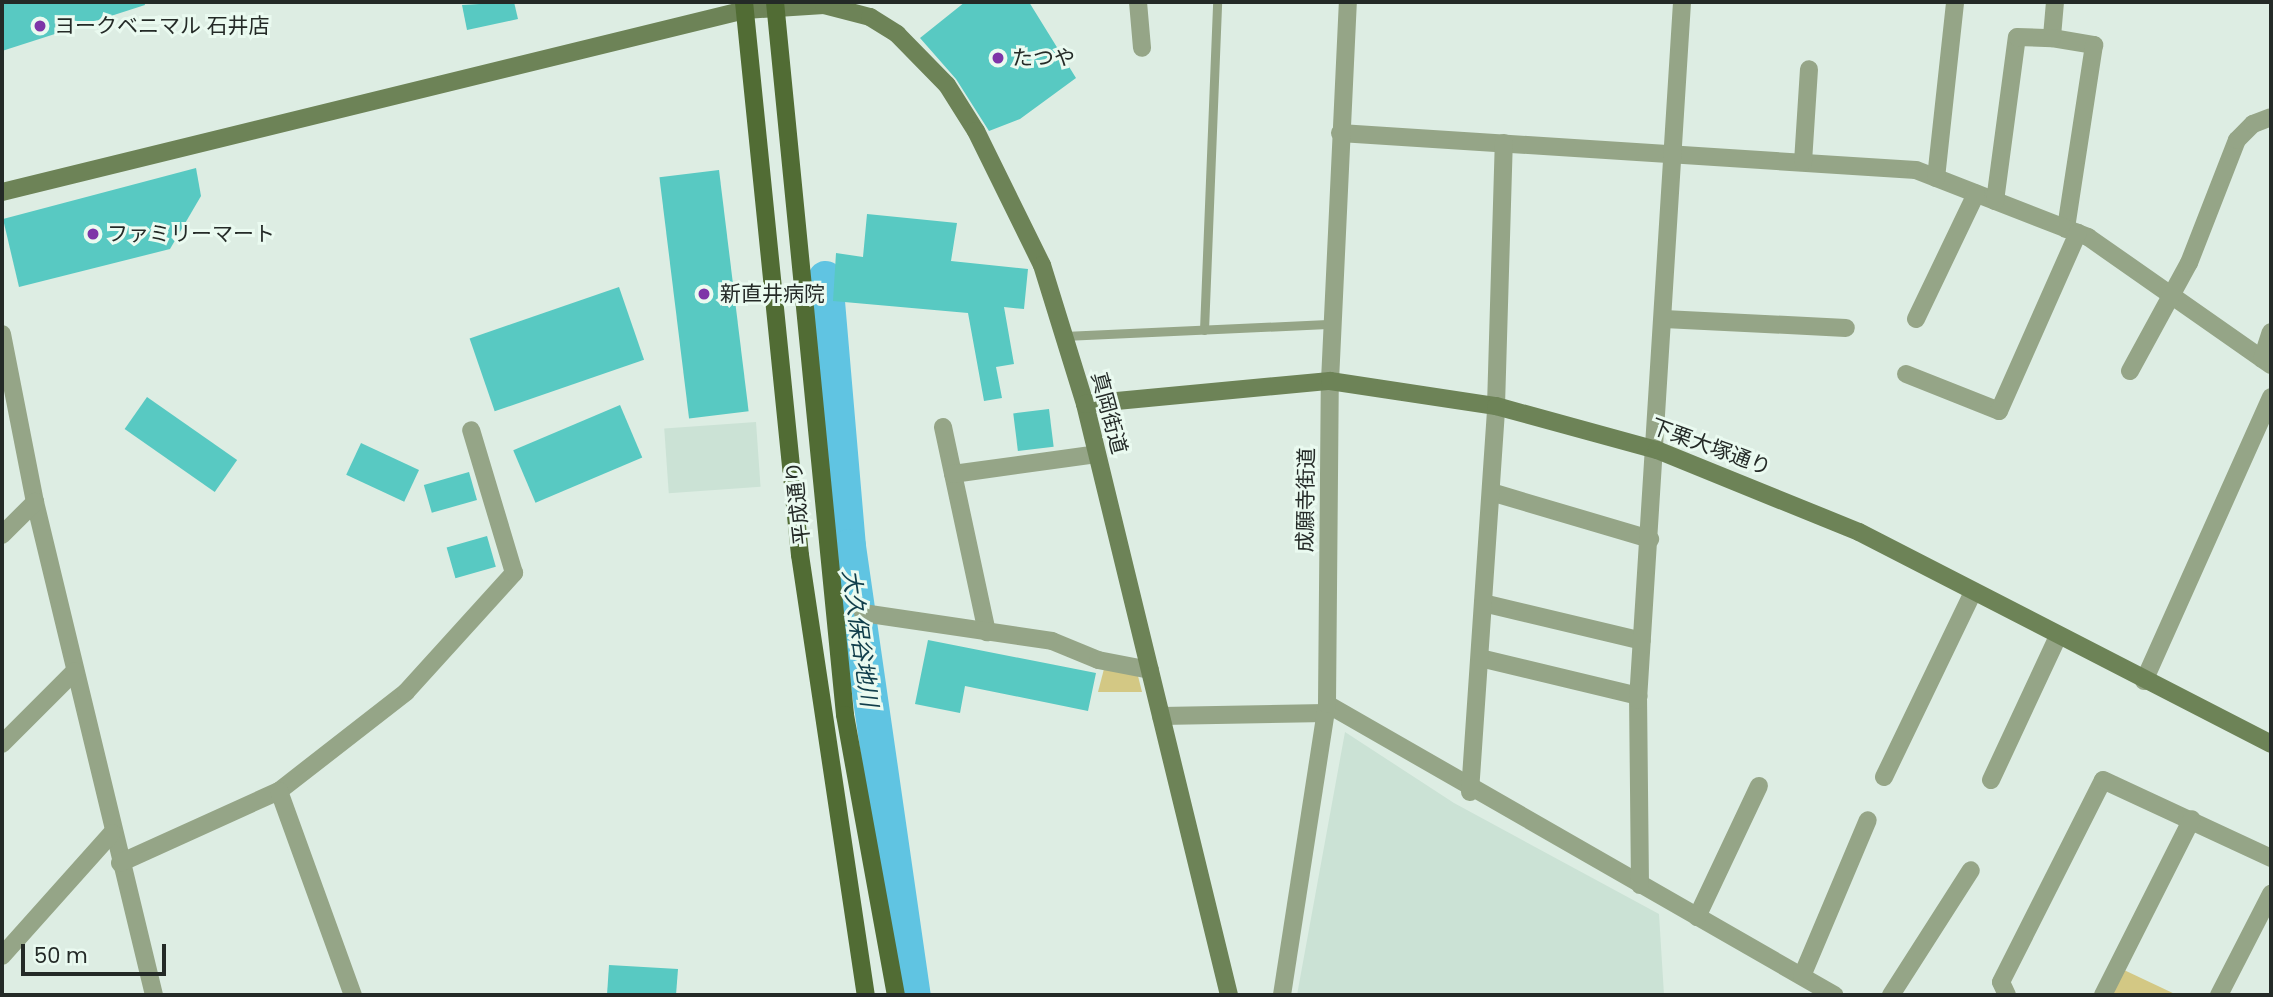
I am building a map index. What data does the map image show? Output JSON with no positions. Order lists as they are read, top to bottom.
{
  "streets": {
    "main road": ["平成通り"],
    "street": ["真岡街道", "下栗大塚通り", "成願寺街道"]
  },
  "crossings": [
    ["真岡街道", "下栗大塚通り"],
    ["真岡街道", "平成通り"],
    ["下栗大塚通り", "成願寺街道"]
  ],
  "water": ["大久保谷地川"],
  "places": [
    "ヨークベニマル 石井店",
    "たつや",
    "ファミリーマート",
    "新直井病院"
  ],
  "scale_bar": "50 m"
}
